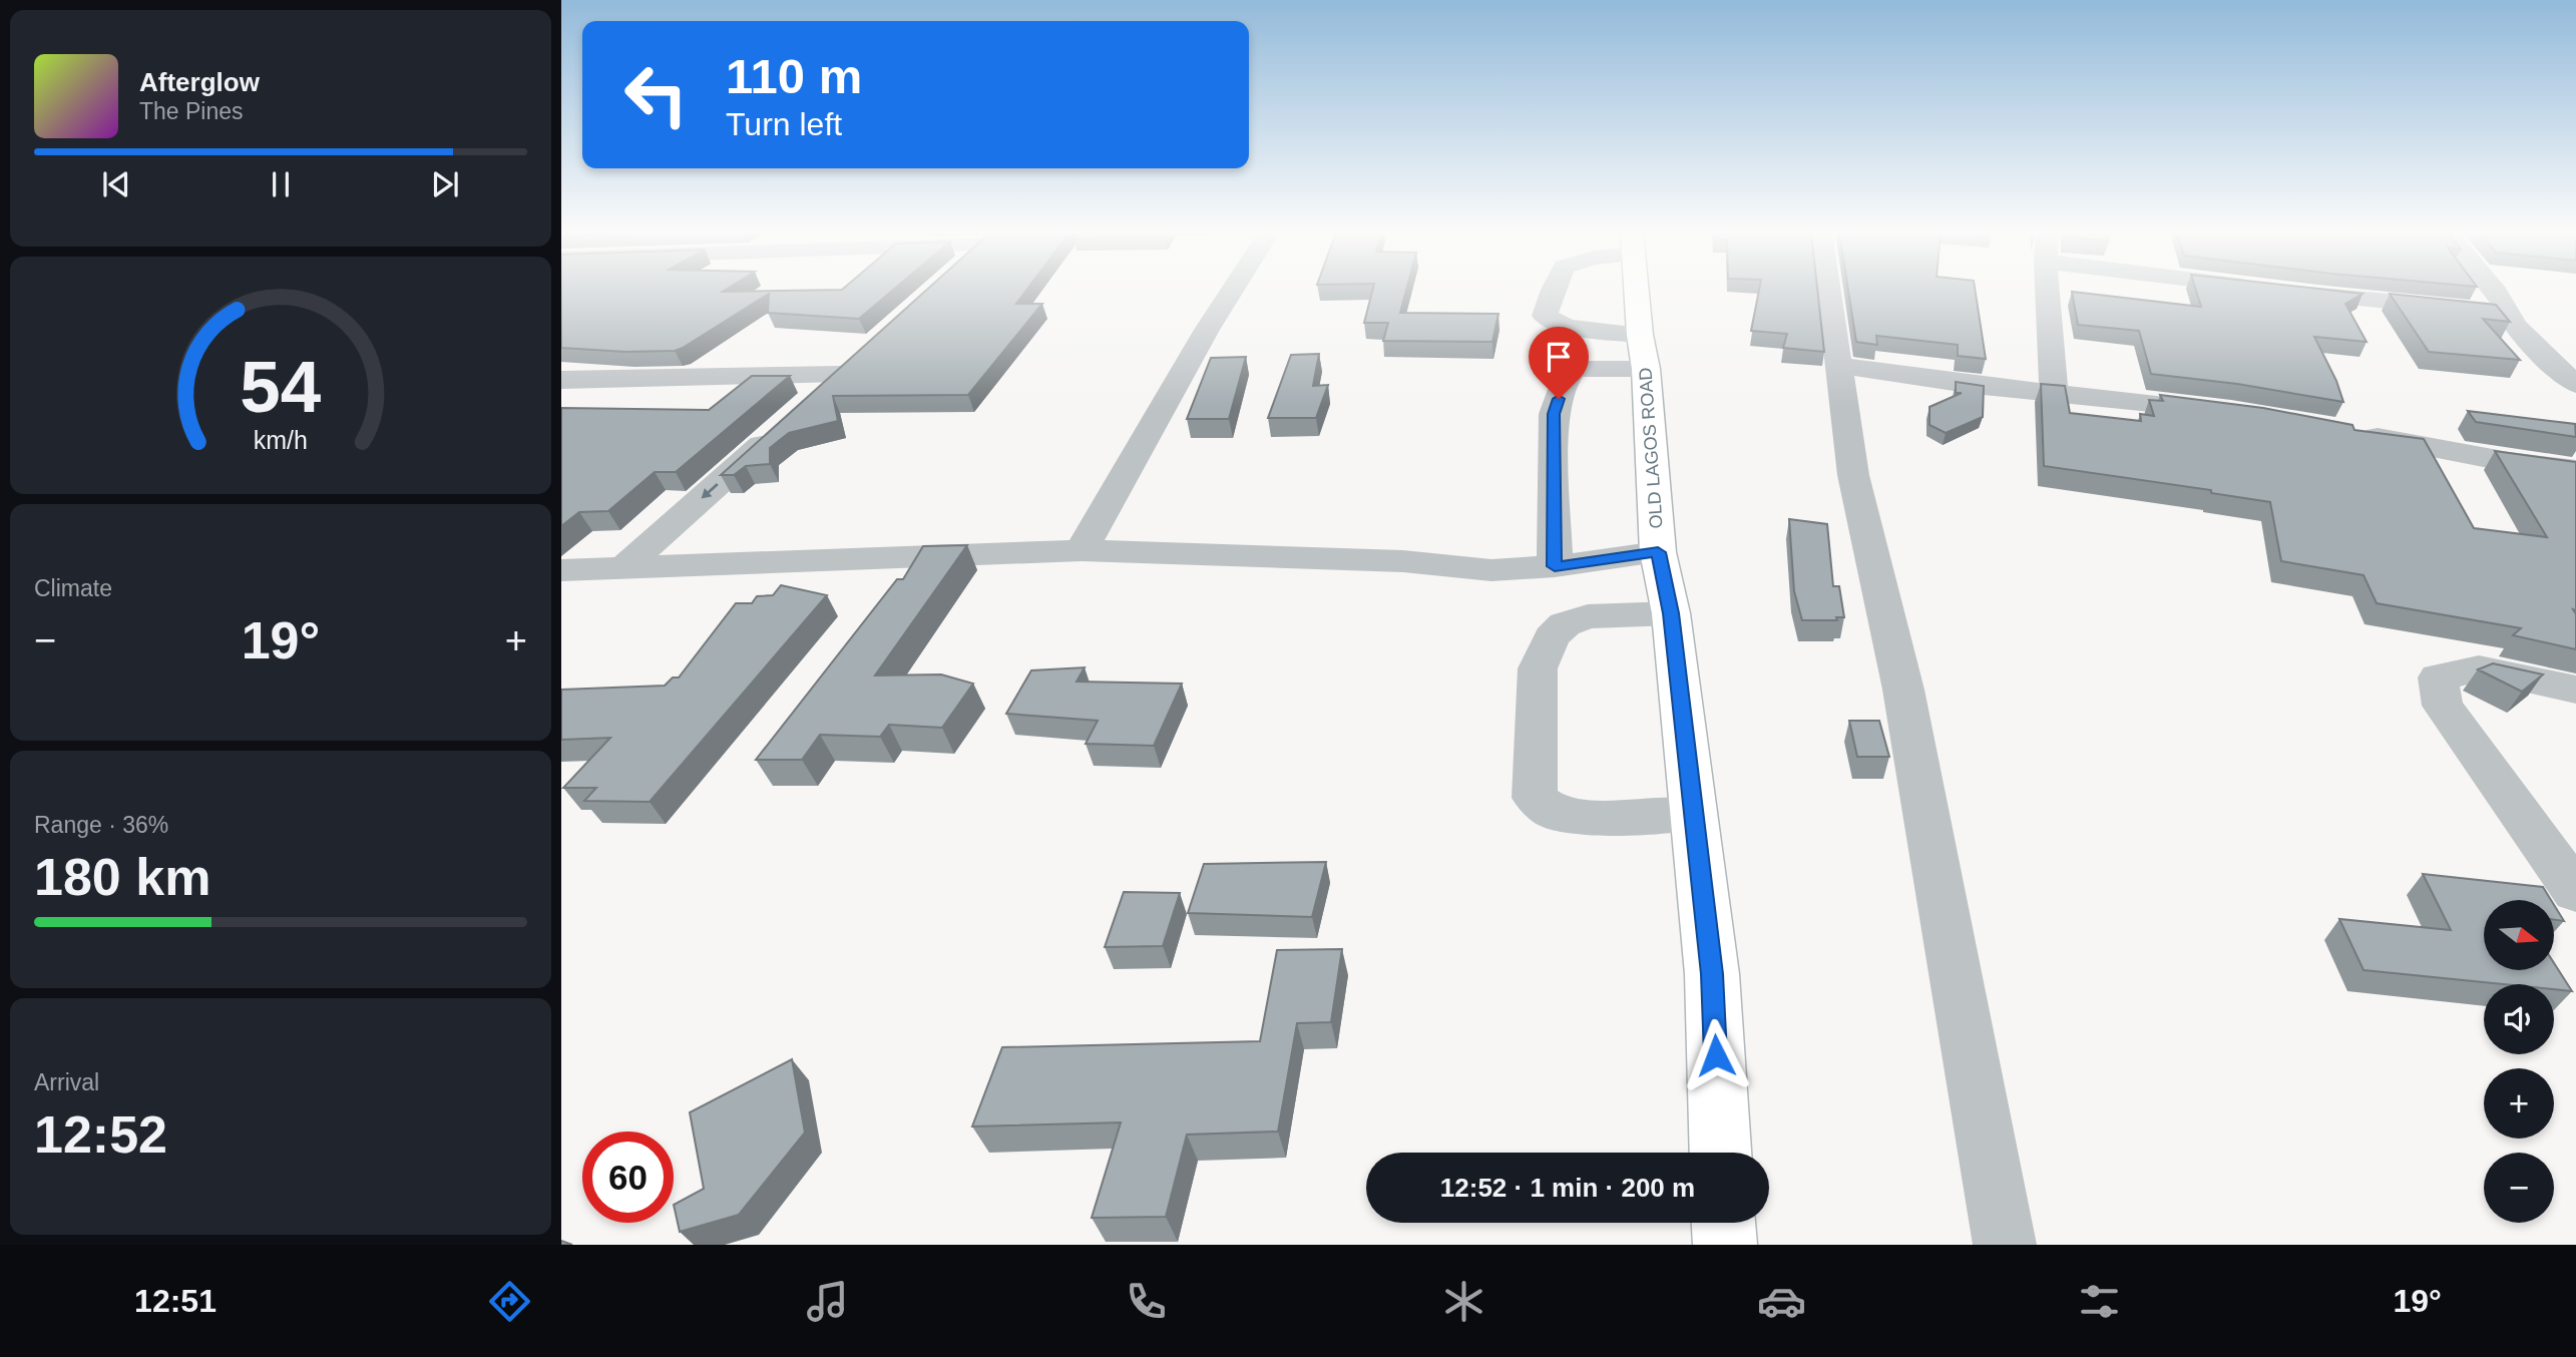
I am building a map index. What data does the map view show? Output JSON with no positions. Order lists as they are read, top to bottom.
{
  "streets": {
    "main road": ["OLD LAGOS ROAD"]
  },
  "north": "right",
  "page": {
    "turn": ["110 m", "Turn left"],
    "song": ["Afterglow", "The Pines"],
    "tile": [
      "Climate",
      ["Range · 36%", "180 km"],
      ["Arrival", "12:52"]
    ],
    "heat": ["−", "19°", "+"],
    "map_buttons": ["+", "−"],
    "limit": "60",
    "trip": "12:52 · 1 min · 200 m",
    "tabs": ["12:51", "19°"],
    "gauge": ["54", "km/h"]
  }
}
